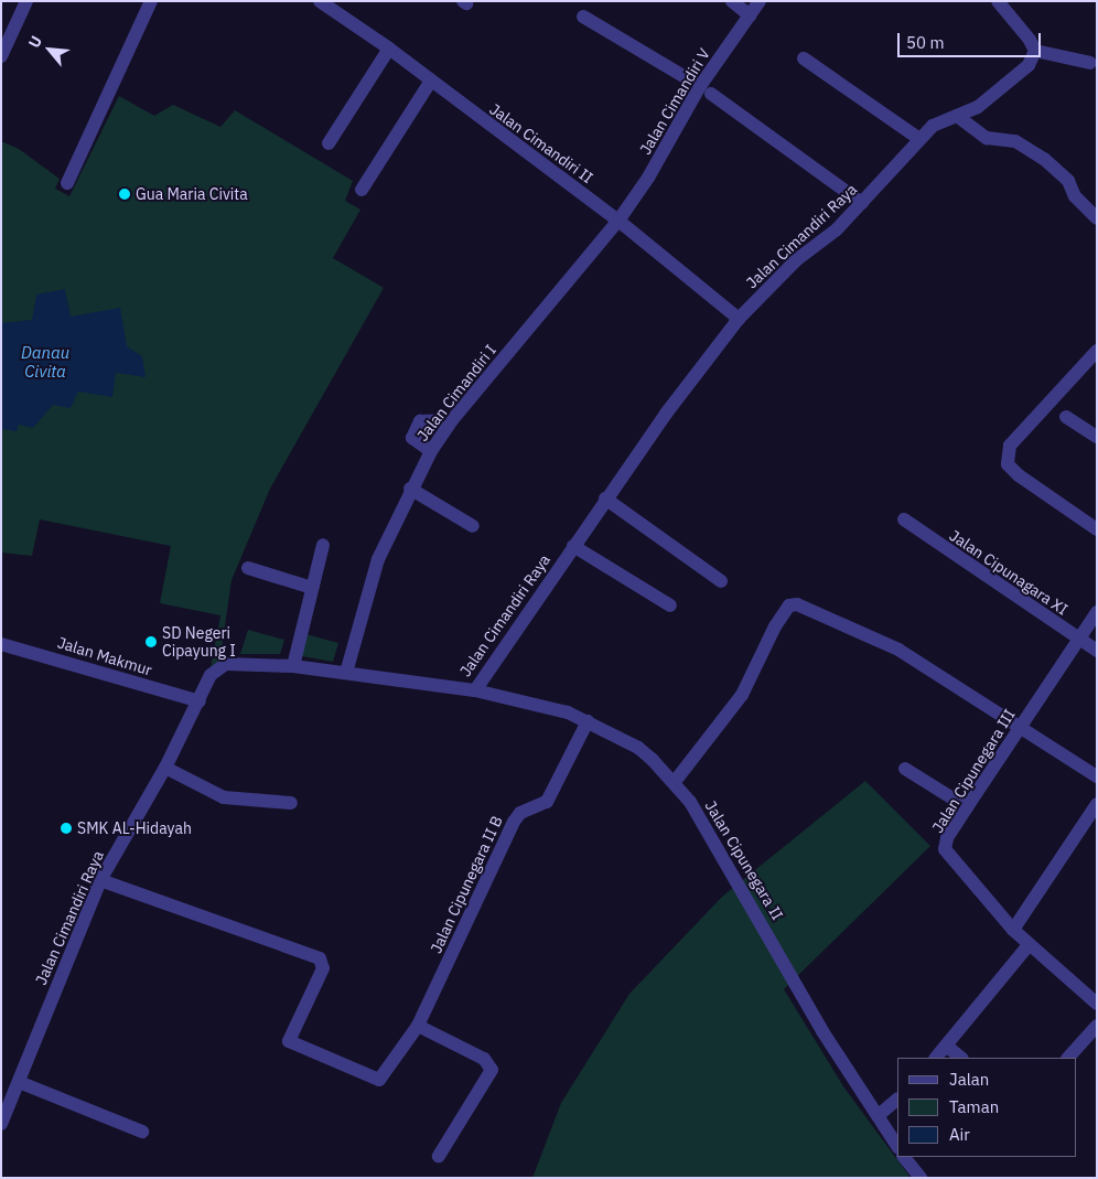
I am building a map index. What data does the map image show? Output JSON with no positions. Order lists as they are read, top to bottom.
{
  "streets": {
    "street": [
      "Jalan Cimandiri V",
      "Jalan Cimandiri II",
      "Jalan Cimandiri Raya",
      "Jalan Cimandiri I",
      "Jalan Cipunagara XI",
      "Jalan Makmur",
      "Jalan Cipunegara III",
      "Jalan Cipunegara II",
      "Jalan Cipunegara II B"
    ]
  },
  "crossings": [
    ["Jalan Cimandiri V", "Jalan Cimandiri II"],
    ["Jalan Cimandiri V", "Jalan Cimandiri I"],
    ["Jalan Cimandiri II", "Jalan Cimandiri Raya"],
    ["Jalan Cimandiri II", "Jalan Cimandiri I"],
    ["Jalan Cimandiri Raya", "Jalan Cimandiri I"],
    ["Jalan Cimandiri Raya", "Jalan Makmur"],
    ["Jalan Cimandiri Raya", "Jalan Cipunegara II"],
    ["Jalan Cimandiri Raya", "Jalan Cipunegara II B"],
    ["Jalan Cipunagara XI", "Jalan Cipunegara III"],
    ["Jalan Cipunegara II", "Jalan Cipunegara II B"]
  ],
  "water": ["Danau Civita"],
  "places": ["Gua Maria Civita", "SD Negeri Cipayung I", "SMK AL-Hidayah"],
  "legend": ["Jalan", "Taman", "Air"],
  "scale_bar": "50 m",
  "north": "top left"
}
